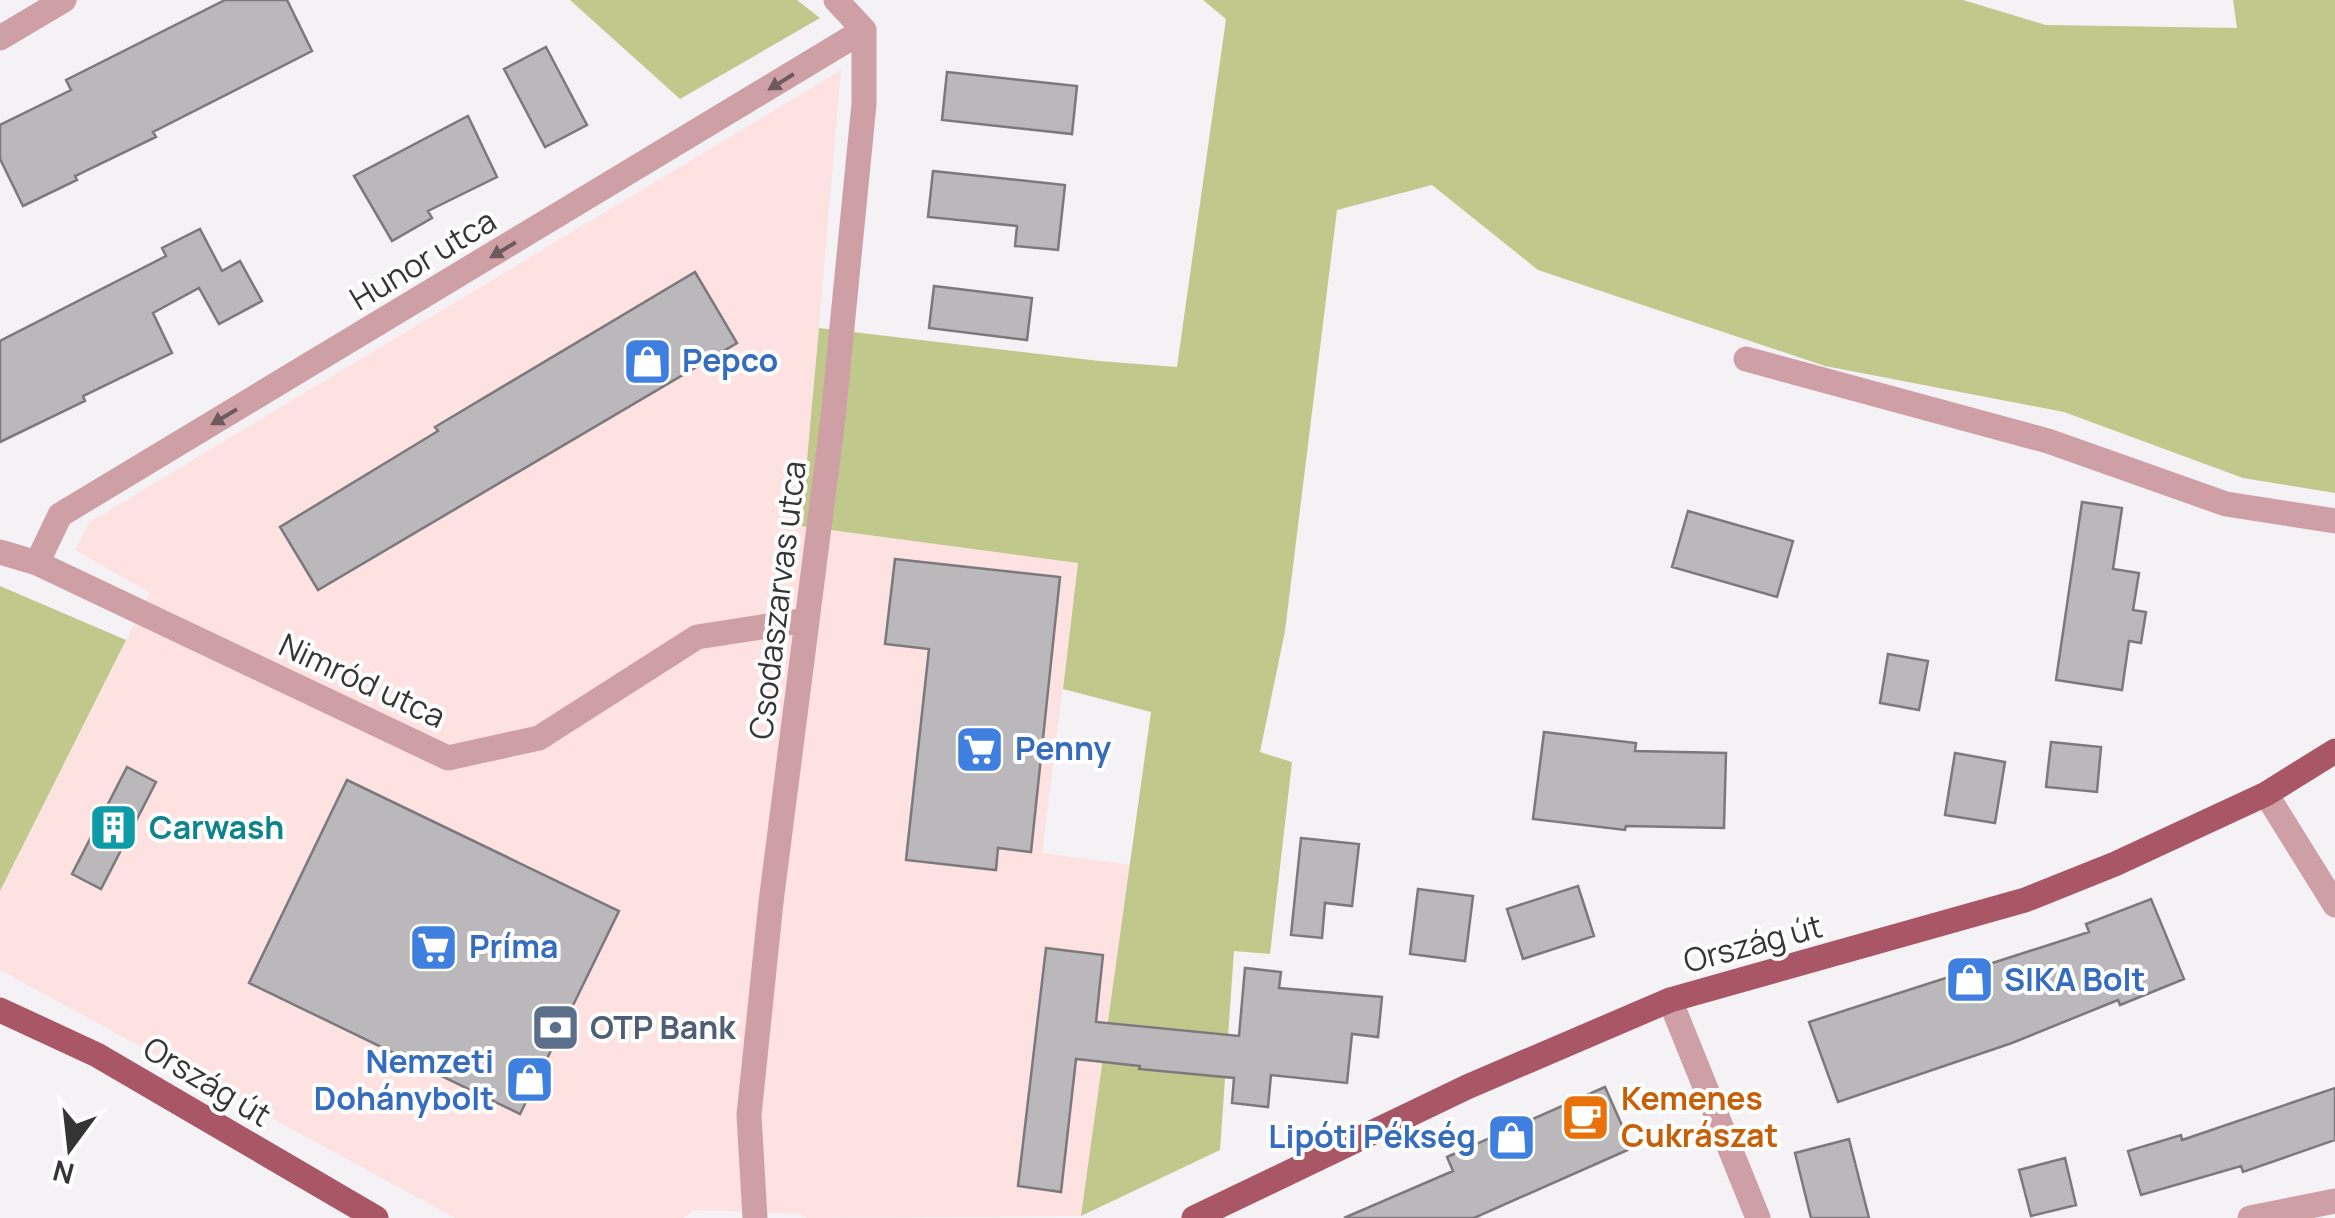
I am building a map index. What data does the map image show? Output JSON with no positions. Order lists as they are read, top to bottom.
{
  "streets": {
    "main road": ["Ország út"],
    "street": ["Hunor utca", "Csodaszarvas utca", "Nimród utca"]
  },
  "crossings": [
    ["Hunor utca", "Csodaszarvas utca"],
    ["Hunor utca", "Nimród utca"],
    ["Csodaszarvas utca", "Nimród utca"]
  ],
  "one_way": ["Hunor utca"],
  "places": {
    "shop": [
      "Pepco",
      "SIKA Bolt",
      "Nemzeti Dohánybolt",
      "Lipóti Pékség"
    ],
    "supermarket": ["Penny", "Príma"],
    "building": ["Carwash"],
    "bank": ["OTP Bank"],
    "cafe": ["Kemenes Cukrászat"]
  },
  "north": "bottom"
}
